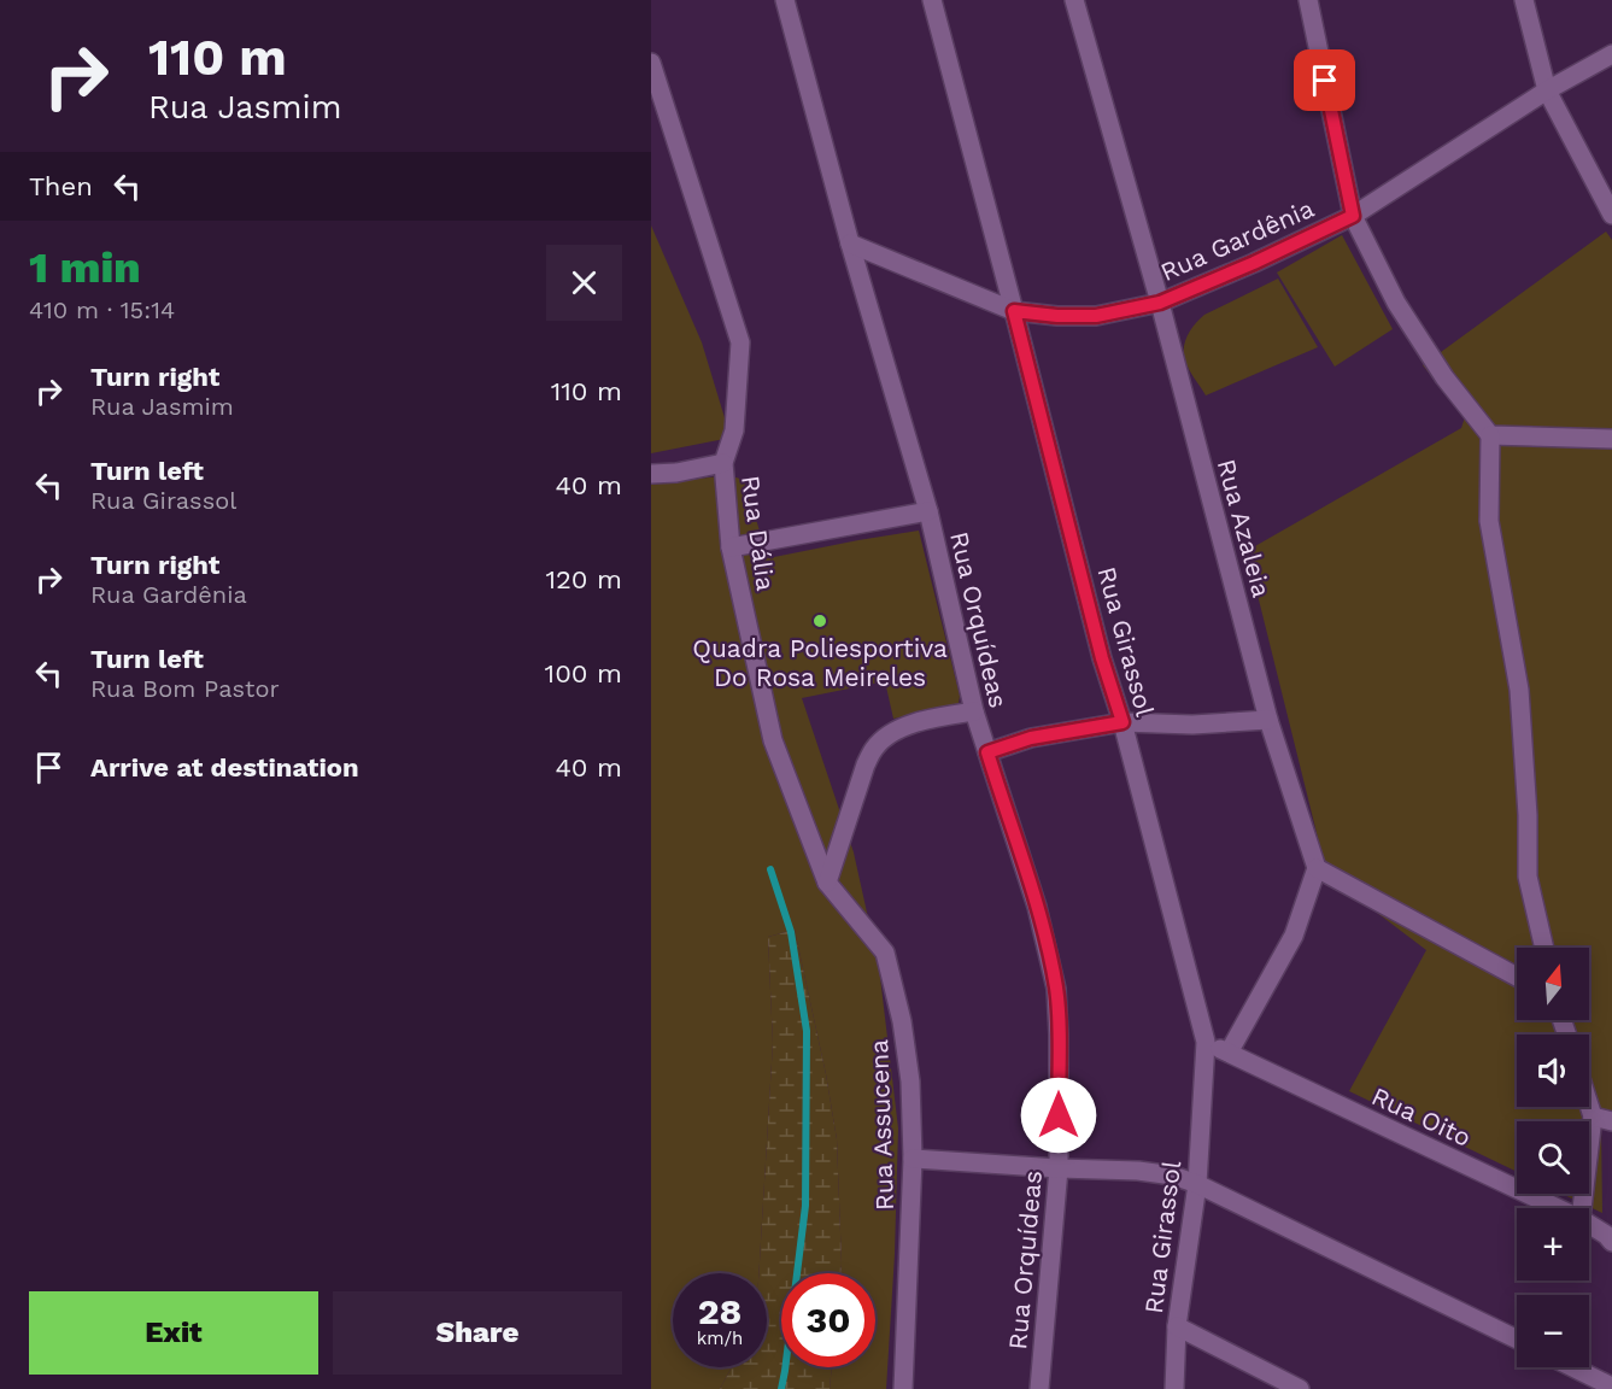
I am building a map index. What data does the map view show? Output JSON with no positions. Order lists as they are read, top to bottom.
{
  "streets": {
    "street": [
      "Rua Gardênia",
      "Rua Azaleia",
      "Rua Dália",
      "Rua Orquídeas",
      "Rua Girassol",
      "Rua Oito",
      "Rua Assucena"
    ]
  },
  "crossings": [
    ["Rua Gardênia", "Rua Azaleia"],
    ["Rua Gardênia", "Rua Orquídeas"],
    ["Rua Gardênia", "Rua Girassol"],
    ["Rua Dália", "Rua Assucena"],
    ["Rua Girassol", "Rua Oito"]
  ],
  "places": ["Quadra Poliesportiva Do Rosa Meireles"],
  "north": "top",
  "page": {
    "turn": ["110 m", "Rua Jasmim"],
    "then": "Then",
    "heading": ["1 min", "410 m · 15:14"],
    "list": [
      {
        "name": "Turn right",
        "note": "Rua Jasmim",
        "value": "110 m"
      },
      {
        "name": "Turn left",
        "note": "Rua Girassol",
        "value": "40 m"
      },
      {
        "name": "Turn right",
        "note": "Rua Gardênia",
        "value": "120 m"
      },
      {
        "name": "Turn left",
        "note": "Rua Bom Pastor",
        "value": "100 m"
      },
      {
        "name": "Arrive at destination",
        "value": "40 m"
      }
    ],
    "map_buttons": ["+", "−"],
    "speed": "28 km/h",
    "limit": "30",
    "buttons": ["Exit", "Share"]
  }
}
